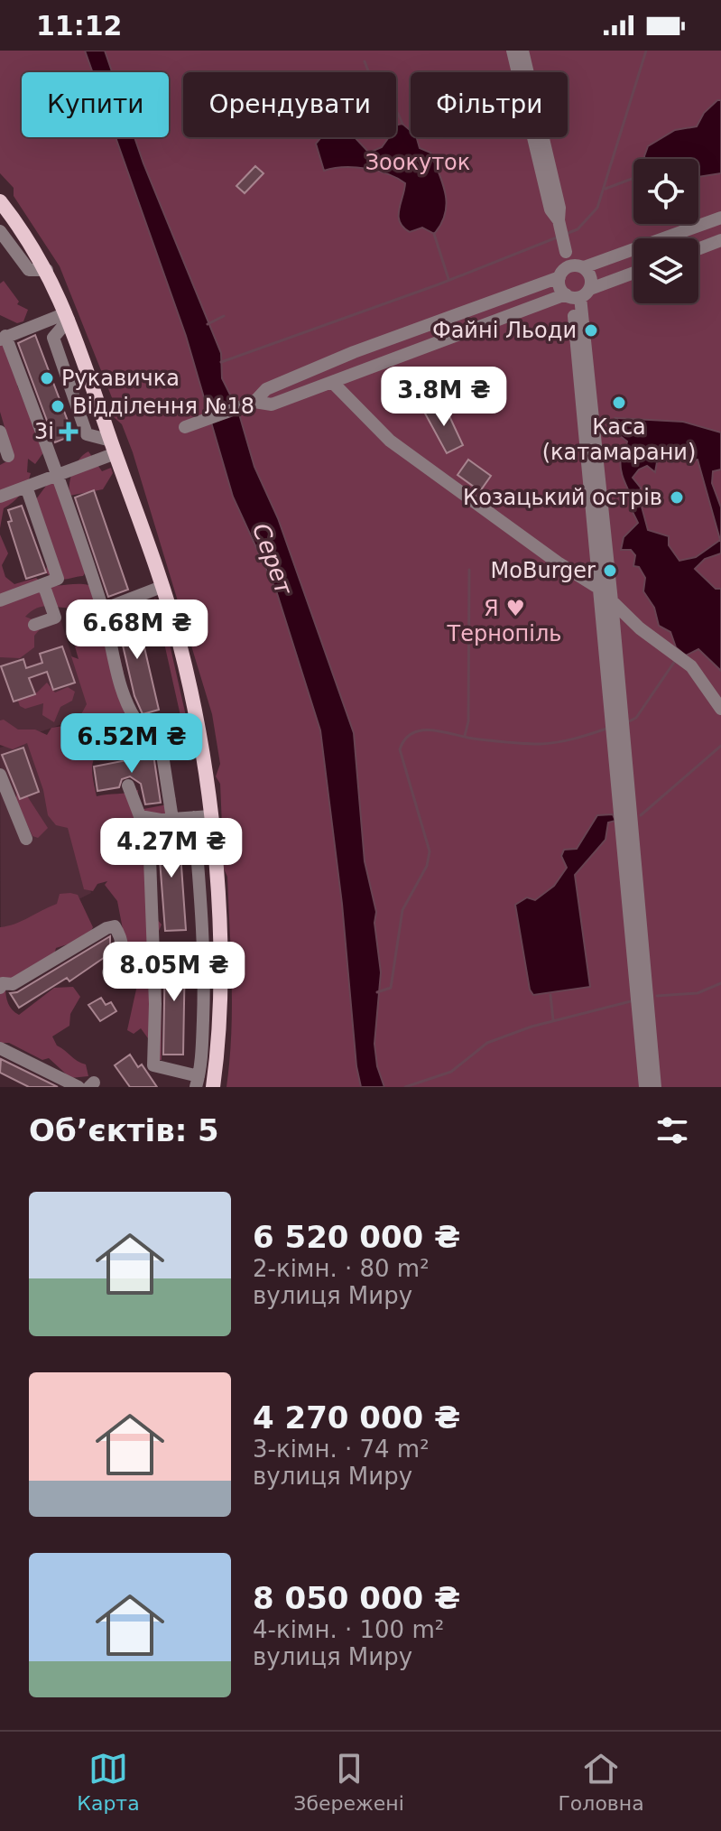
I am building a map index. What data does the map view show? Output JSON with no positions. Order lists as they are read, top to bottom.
{
  "water": ["Серет"],
  "parks": ["Зоокуток", "Я ♥ Тернопіль"],
  "places": {
    "other": [
      "Файні Льоди",
      "Рукавичка",
      "Каса (катамарани)",
      "Відділення №18",
      "Козацький острів",
      "MoBurger"
    ],
    "health": ["3і"]
  },
  "page": {
    "status": "11:12",
    "chip": ["Купити", "Орендувати", "Фільтри"],
    "price": [
      "3.8M ₴",
      "6.68M ₴",
      "6.52M ₴",
      "4.27M ₴",
      "8.05M ₴"
    ],
    "heading": "Об’єктів: 5",
    "list": [
      {
        "name": "6 520 000 ₴",
        "note": "2-кімн. · 80 m² · вулиця Миру"
      },
      {
        "name": "4 270 000 ₴",
        "note": "3-кімн. · 74 m² · вулиця Миру"
      },
      {
        "name": "8 050 000 ₴",
        "note": "4-кімн. · 100 m² · вулиця Миру"
      }
    ],
    "tabs": ["Карта", "Збережені", "Головна"]
  }
}
